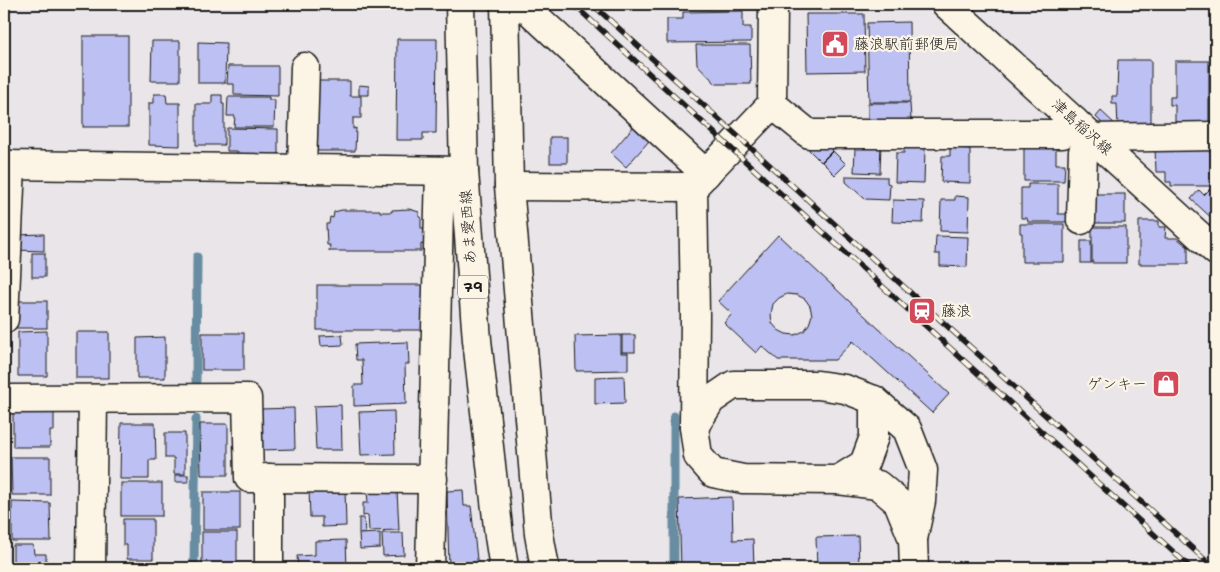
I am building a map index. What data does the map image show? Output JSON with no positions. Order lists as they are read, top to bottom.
{
  "streets": {
    "street": ["津島稲沢線", "あま愛西線", "79"]
  },
  "places": {
    "public building": ["藤浪駅前郵便局"],
    "station": ["藤浪"],
    "shop": ["ゲンキー"]
  }
}
